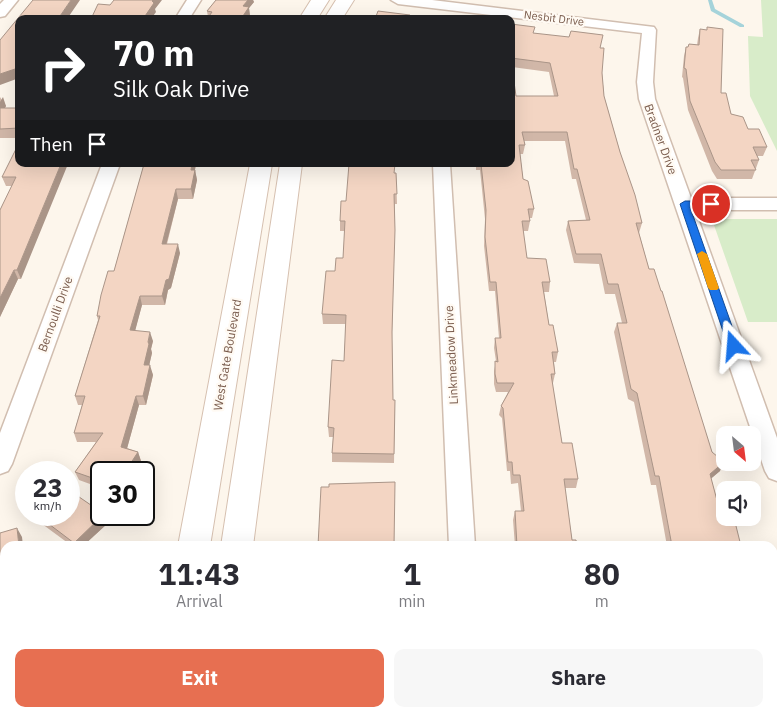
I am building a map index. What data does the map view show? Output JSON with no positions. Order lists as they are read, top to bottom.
{
  "streets": {
    "main road": ["West Gate Boulevard"],
    "street": [
      "Nesbit Drive",
      "Bradner Drive",
      "Bernoulli Drive",
      "Linkmeadow Drive"
    ]
  },
  "crossings": [
    ["Nesbit Drive", "Bradner Drive"]
  ],
  "north": "bottom right",
  "page": {
    "turn": ["70 m", "Silk Oak Drive"],
    "then": "Then",
    "speed": "23 km/h",
    "limit": "30",
    "eta": [
      "11:43",
      "Arrival",
      "1",
      "min",
      "80",
      "m"
    ],
    "buttons": ["Exit", "Share"]
  }
}
